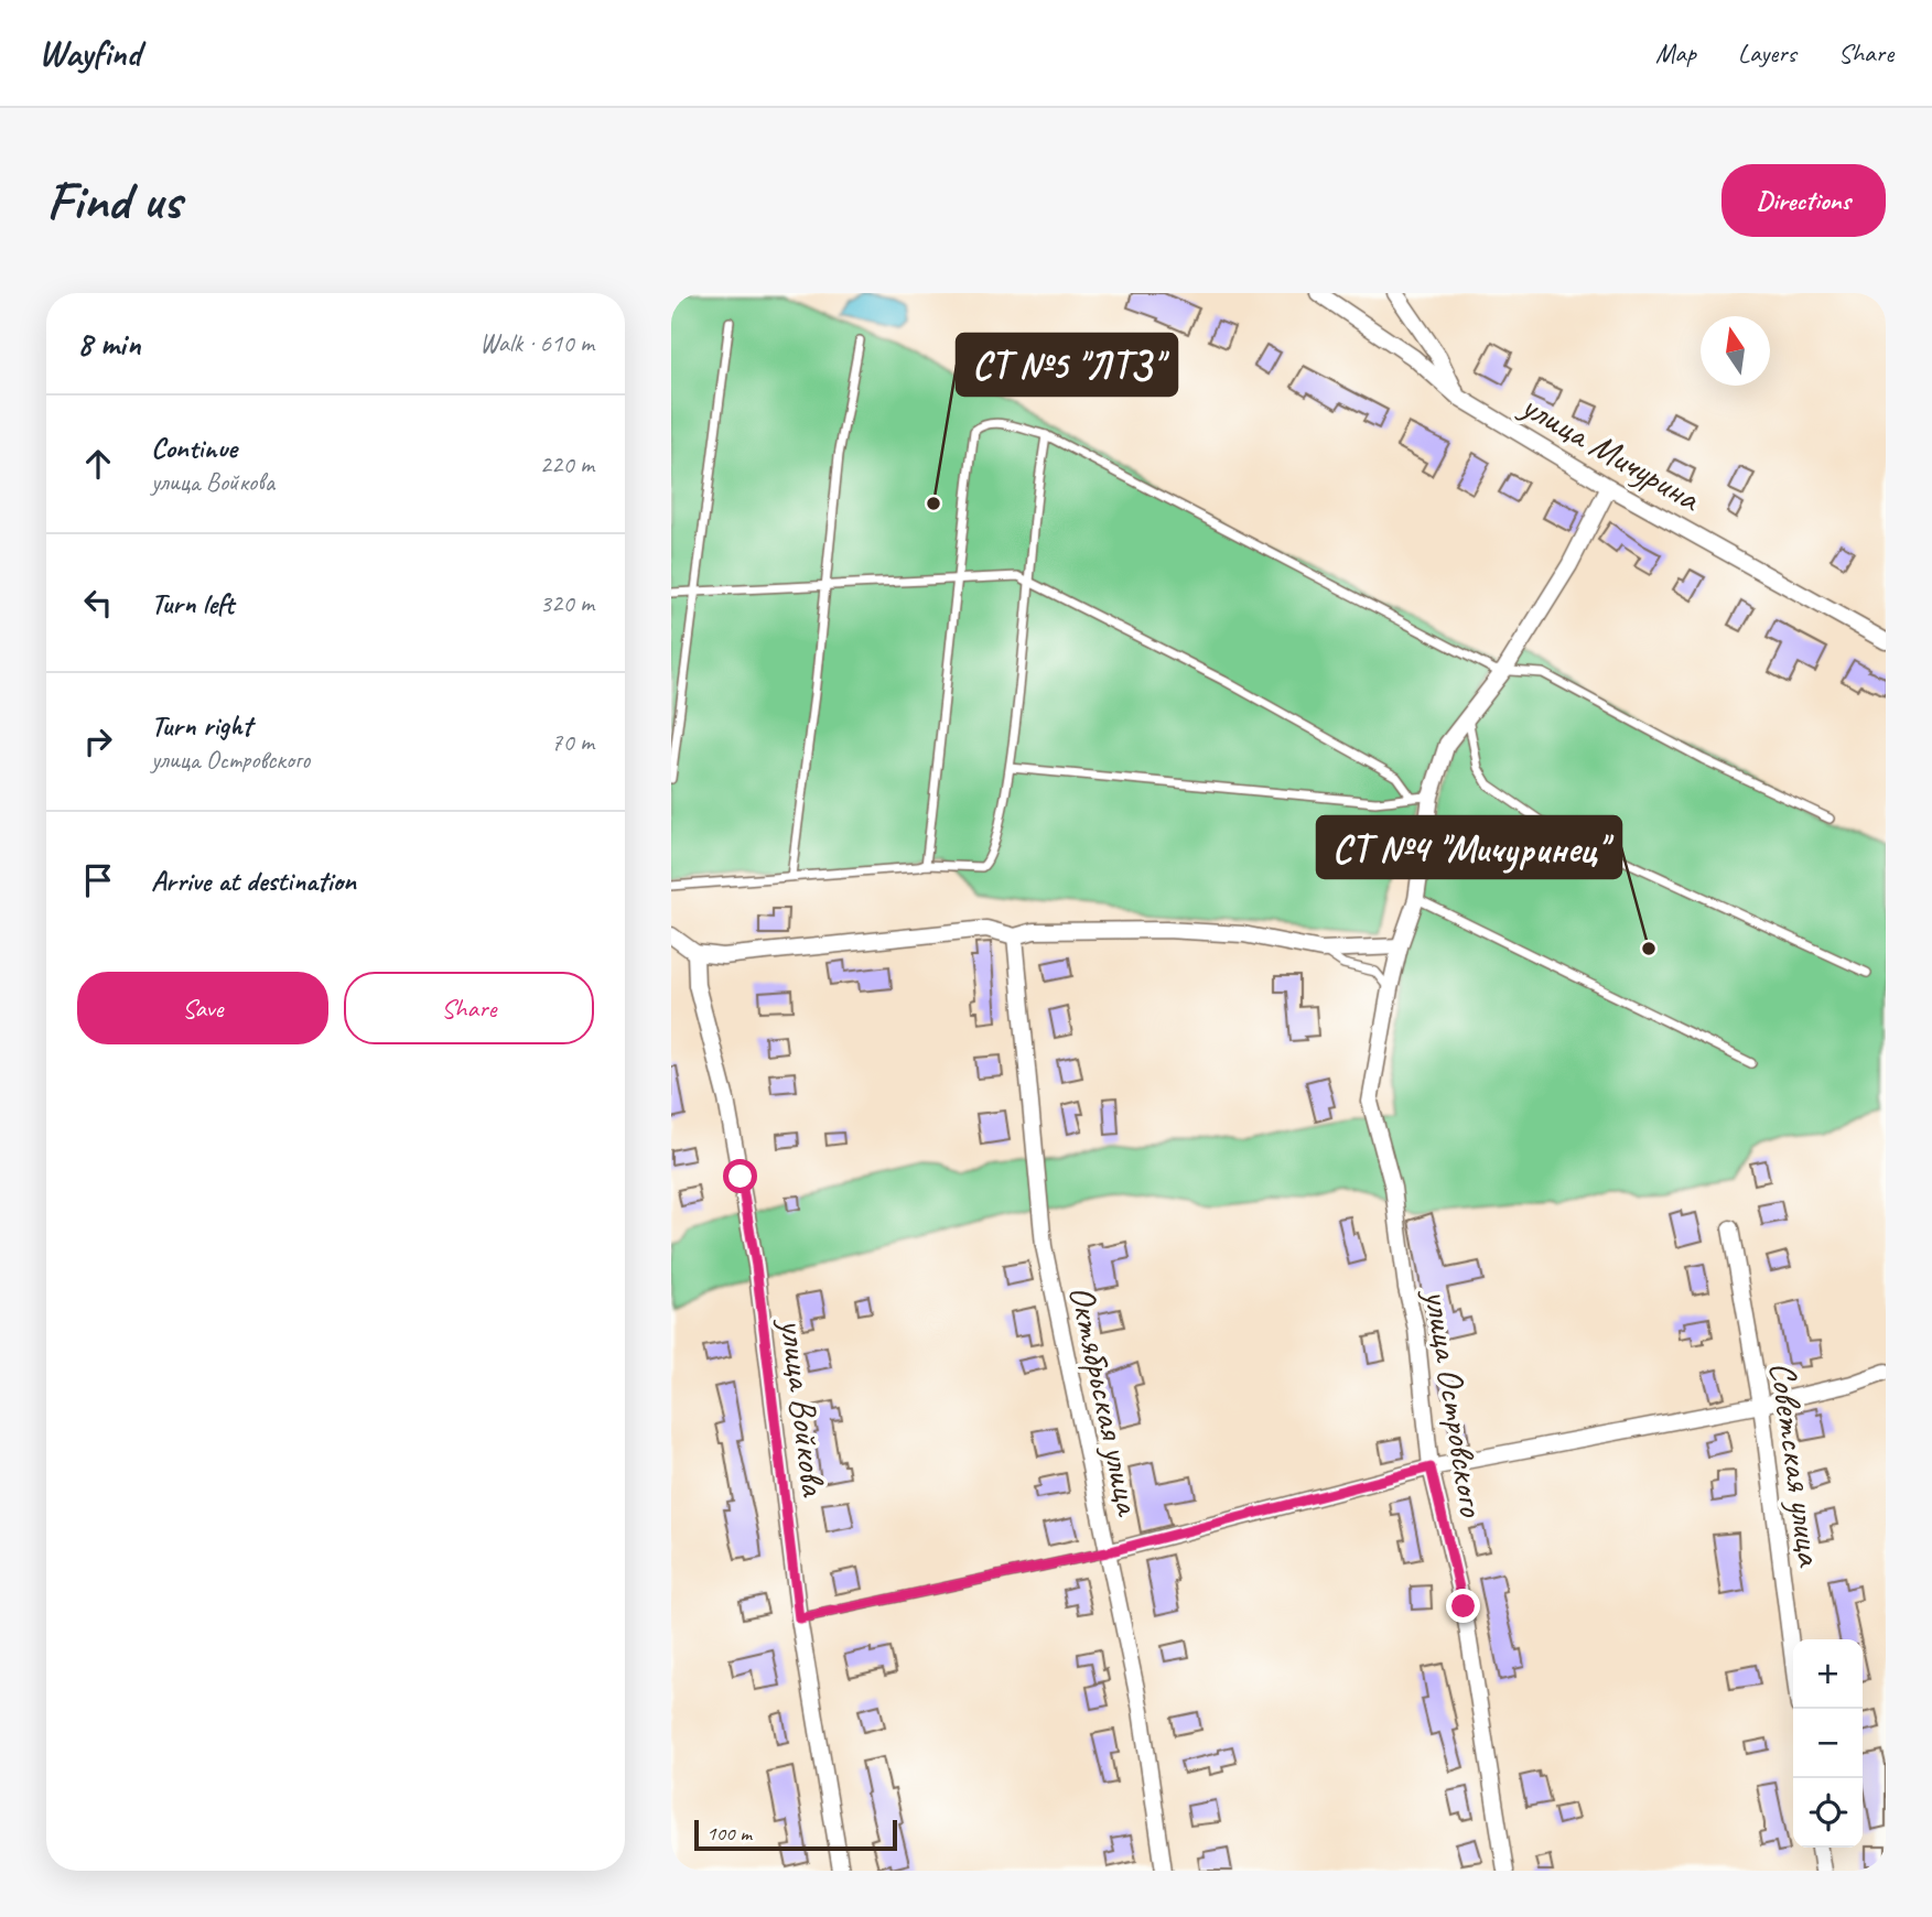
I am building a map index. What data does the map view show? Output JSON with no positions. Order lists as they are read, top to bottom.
{
  "streets": {
    "street": [
      "улица Мичурина",
      "Октябрьская улица",
      "улица Островского",
      "улица Войкова",
      "Советская улица"
    ]
  },
  "crossings": [
    ["улица Мичурина", "улица Островского"]
  ],
  "places": ["СТ №5 \"ЛТЗ\"", "СТ №4 \"Мичуринец\""],
  "scale_bar": "100 m",
  "north": "top",
  "page": {
    "header": "Wayfind",
    "nav": ["Map", "Layers", "Share"],
    "buttons": [
      "Directions",
      ["Save", "Share"]
    ],
    "title": "Find us",
    "heading": ["8 min", "Walk · 610 m"],
    "list": [
      ["Continue", "улица Войкова", "220 m"],
      ["Turn left", "320 m"],
      ["Turn right", "улица Островского", "70 m"],
      "Arrive at destination"
    ],
    "map_buttons": ["+", "−"],
    "scale": "100 m"
  }
}
